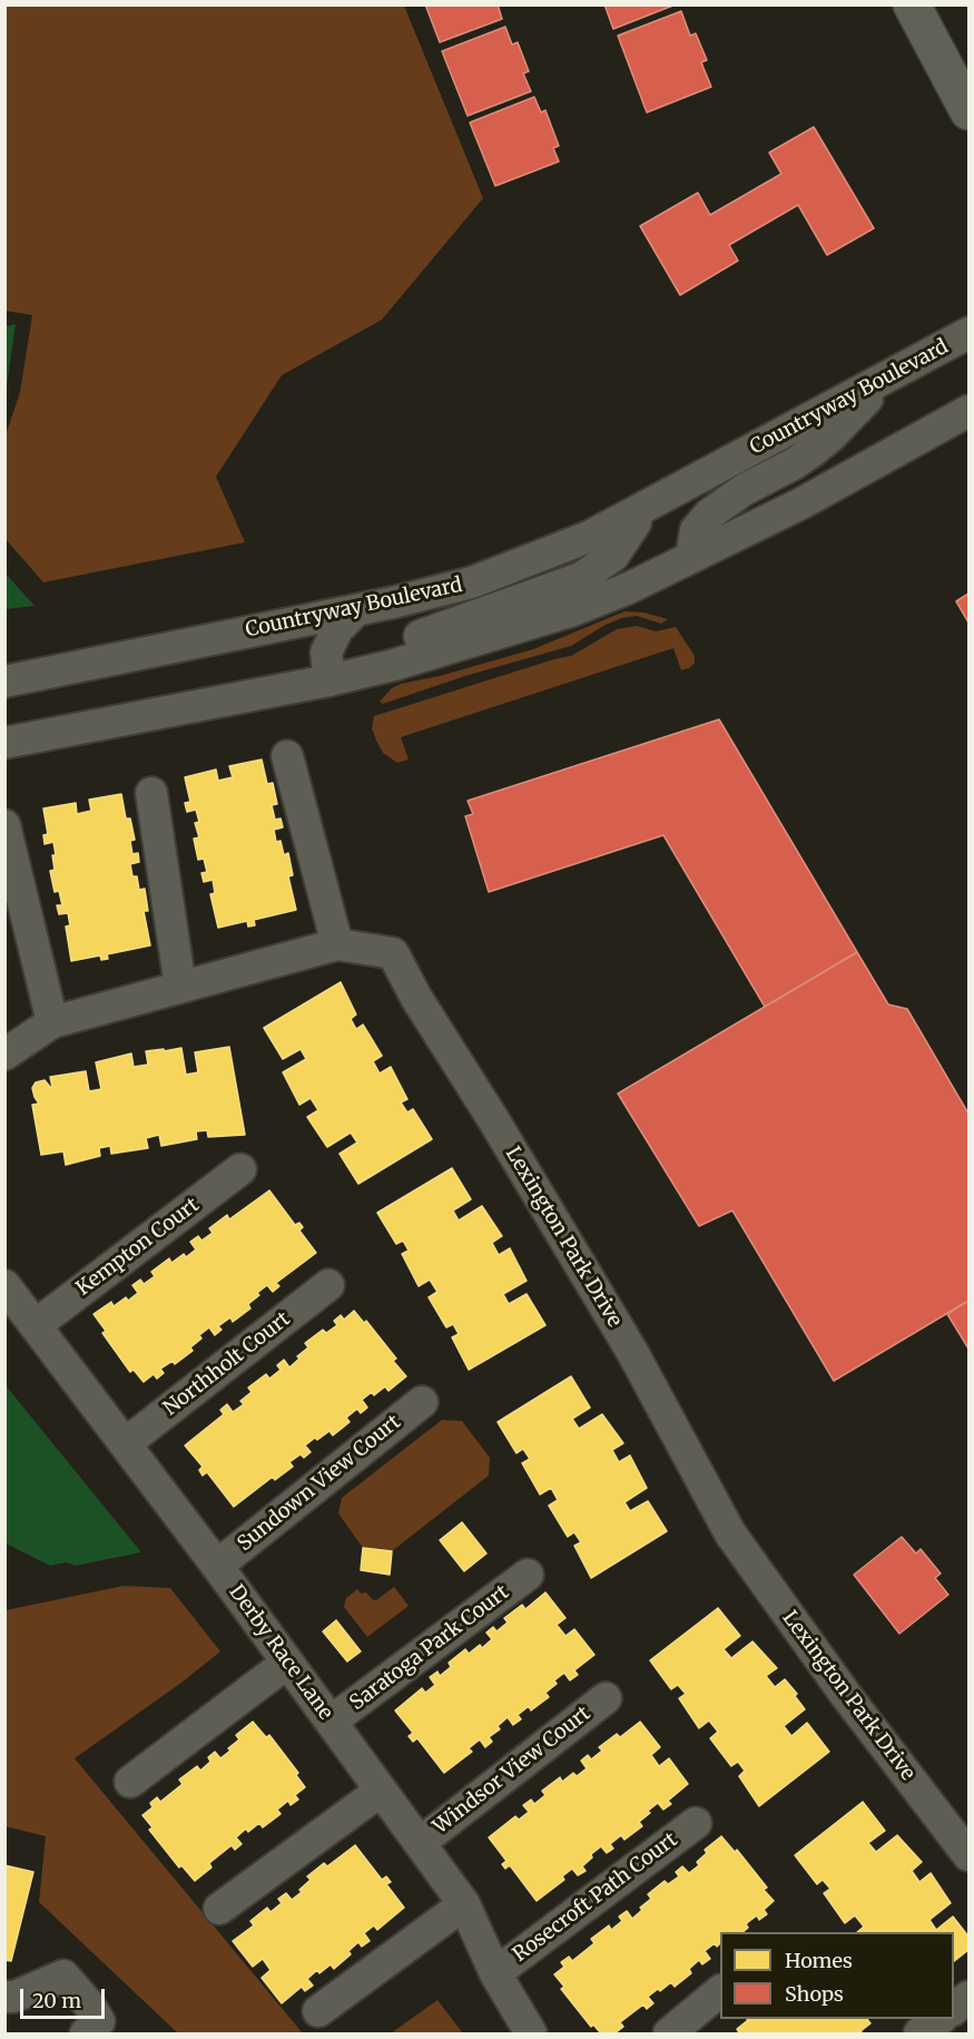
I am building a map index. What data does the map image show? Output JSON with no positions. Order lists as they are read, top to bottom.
{
  "streets": {
    "street": [
      "Countryway Boulevard",
      "Lexington Park Drive",
      "Kempton Court",
      "Northholt Court",
      "Sundown View Court",
      "Saratoga Park Court",
      "Derby Race Lane",
      "Windsor View Court",
      "Rosecroft Path Court"
    ]
  },
  "crossings": [
    ["Kempton Court", "Derby Race Lane"],
    ["Northholt Court", "Derby Race Lane"],
    ["Sundown View Court", "Derby Race Lane"],
    ["Saratoga Park Court", "Derby Race Lane"],
    ["Derby Race Lane", "Windsor View Court"],
    ["Derby Race Lane", "Rosecroft Path Court"]
  ],
  "legend": ["Homes", "Shops"],
  "scale_bar": "20 m"
}
